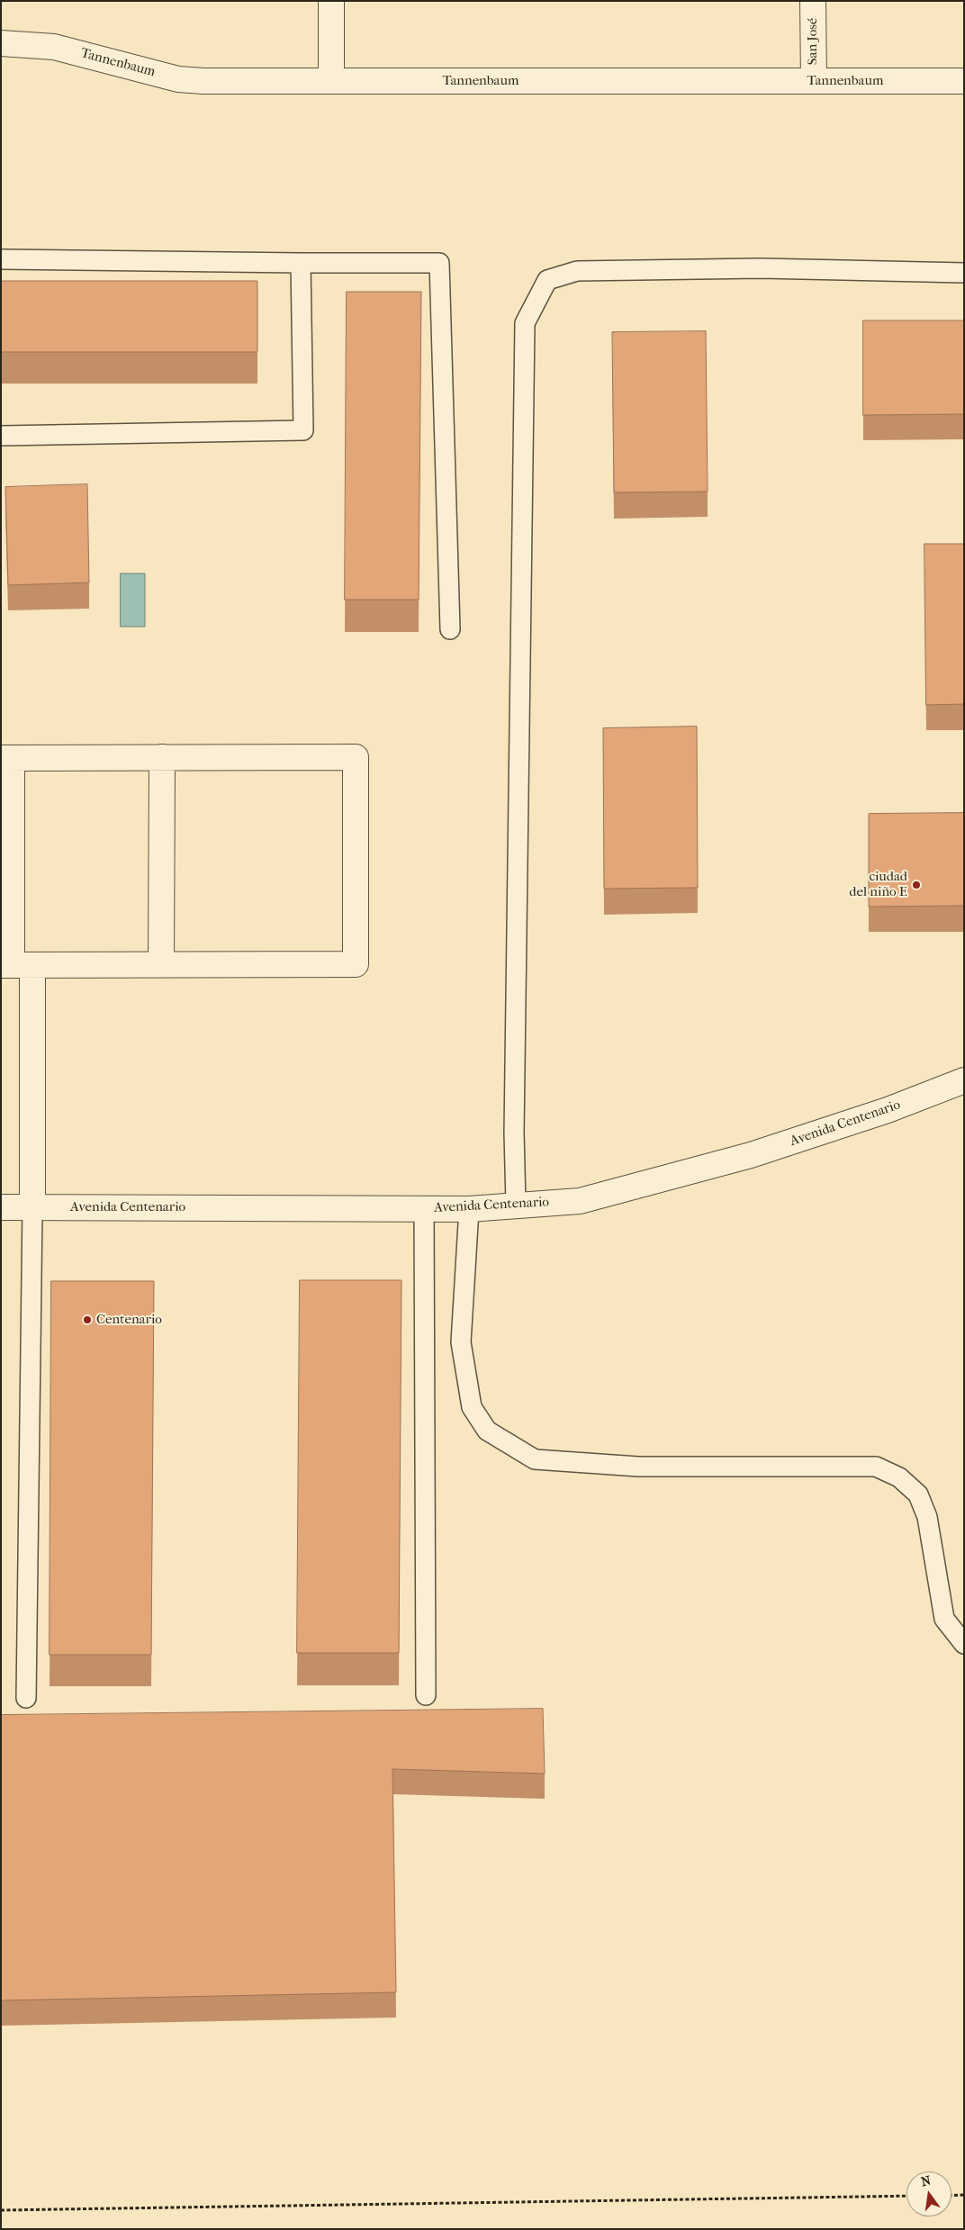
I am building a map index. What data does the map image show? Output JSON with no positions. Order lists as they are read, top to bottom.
{
  "streets": {
    "street": ["San José", "Tannenbaum", "Avenida Centenario"]
  },
  "crossings": [
    ["San José", "Tannenbaum"]
  ],
  "places": ["ciudad del niño E", "Centenario"],
  "north": "top"
}
